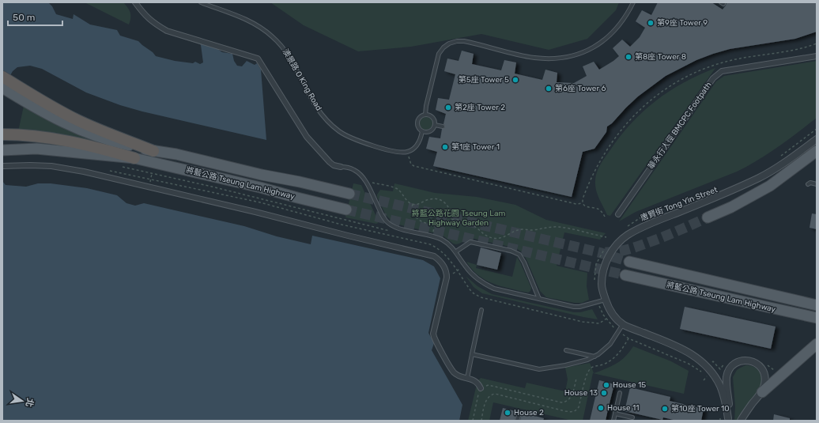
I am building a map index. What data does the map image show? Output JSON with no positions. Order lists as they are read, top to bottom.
{
  "streets": {
    "main road": ["將藍公路 Tseung Lam Highway"],
    "street": ["華永行人徑 BMCPC Footpath", "唐賢街 Tong Yin Street"],
    "lane": ["澳景路 O King Road"]
  },
  "parks": ["將藍公路花園 Tseung Lam Highway Garden"],
  "places": [
    "第9座 Tower 9",
    "第8座 Tower 8",
    "第5座 Tower 5",
    "第6座 Tower 6",
    "第2座 Tower 2",
    "第1座 Tower 1",
    "House 15",
    "House 13",
    "House 11",
    "第10座 Tower 10",
    "House 2"
  ],
  "scale_bar": "50 m",
  "north": "right"
}
